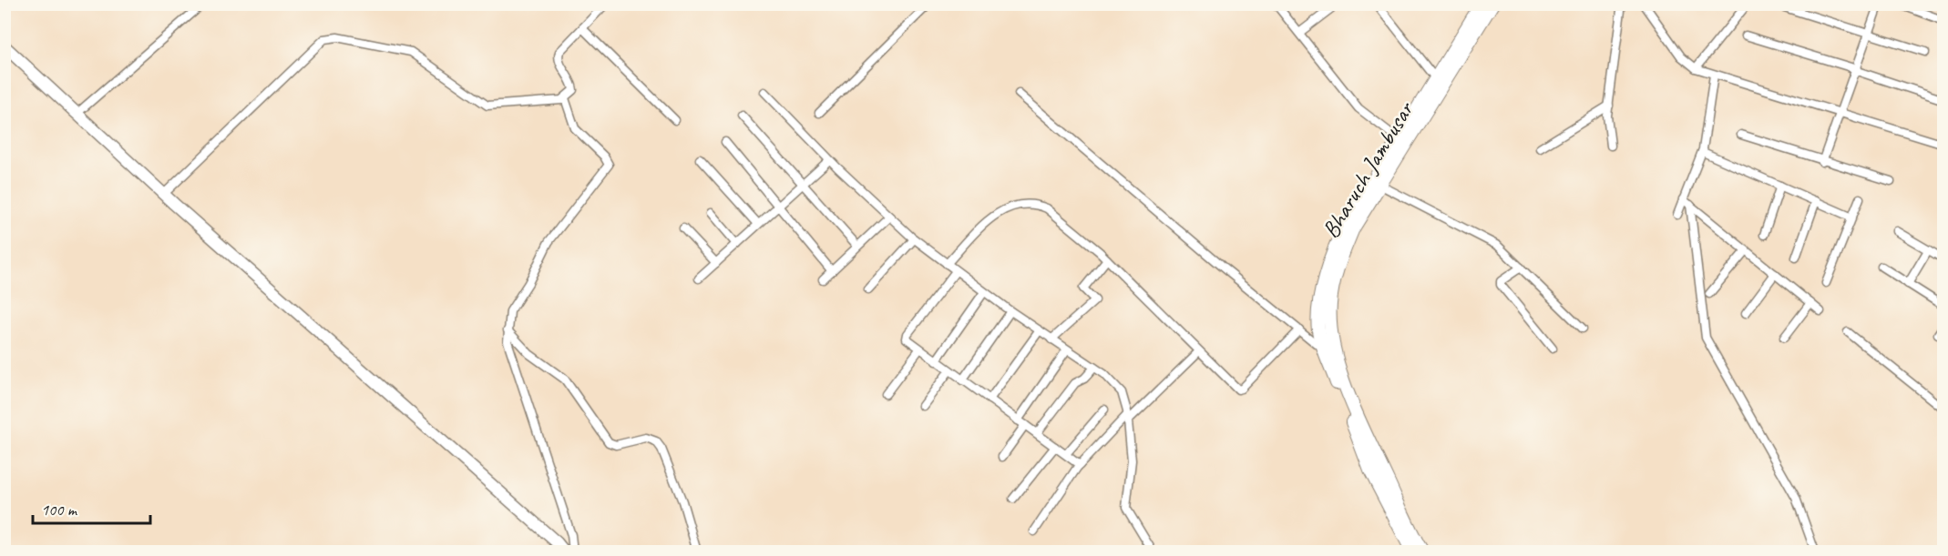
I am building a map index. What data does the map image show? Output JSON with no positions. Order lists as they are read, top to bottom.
{
  "streets": {
    "main road": ["Bharuch Jambusar"]
  },
  "scale_bar": "100 m"
}
